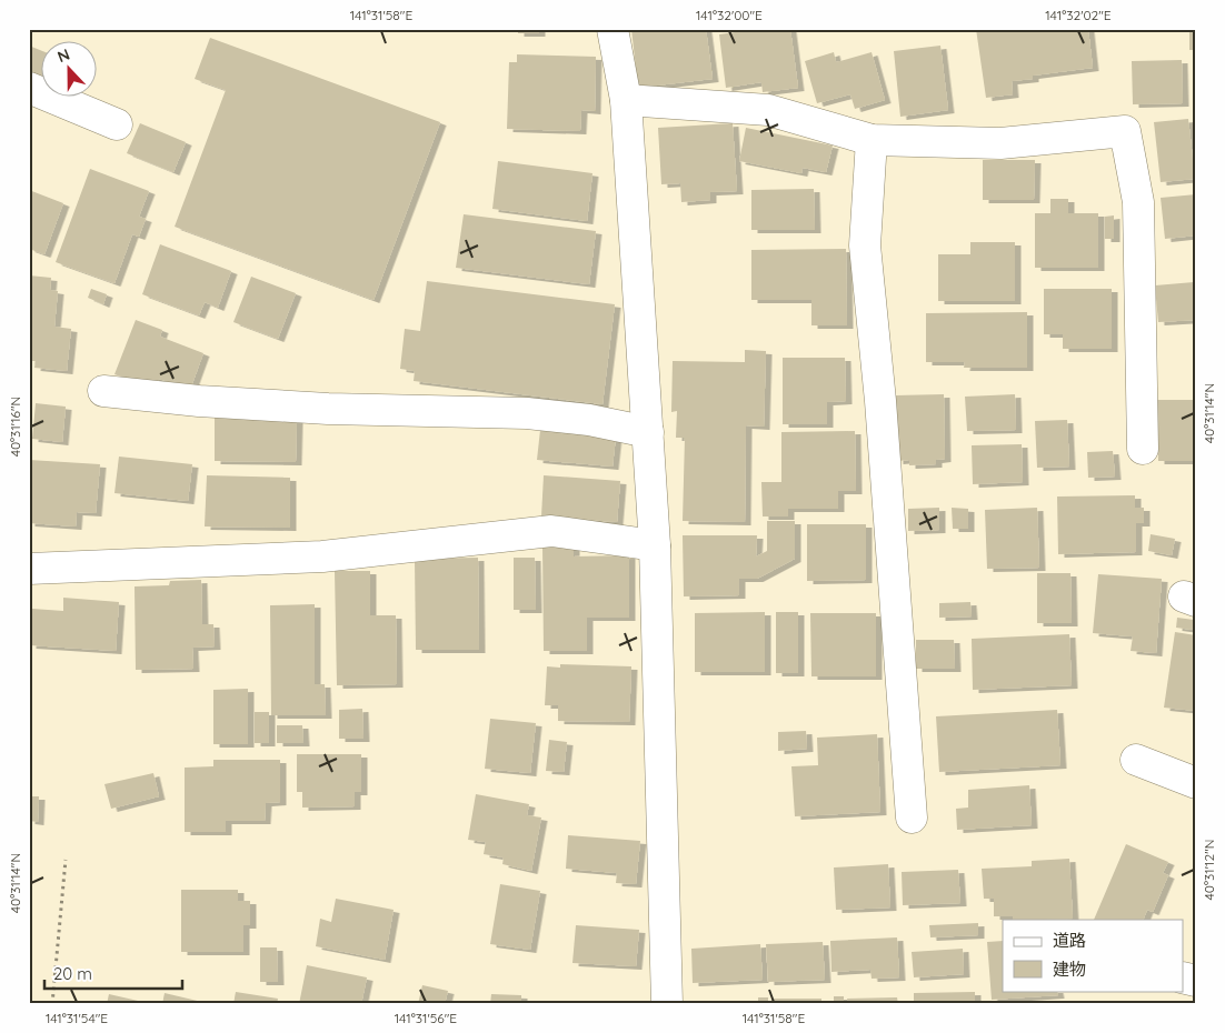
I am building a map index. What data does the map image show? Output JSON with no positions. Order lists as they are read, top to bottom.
{
  "legend": ["道路", "建物"],
  "scale_bar": "20 m",
  "north": "top",
  "coordinates": [
    "141°31'58\"E",
    "141°32'00\"E",
    "141°32'02\"E",
    "40°31'14\"N",
    "40°31'16\"N",
    "40°31'12\"N",
    "141°31'54\"E",
    "141°31'56\"E"
  ]
}
